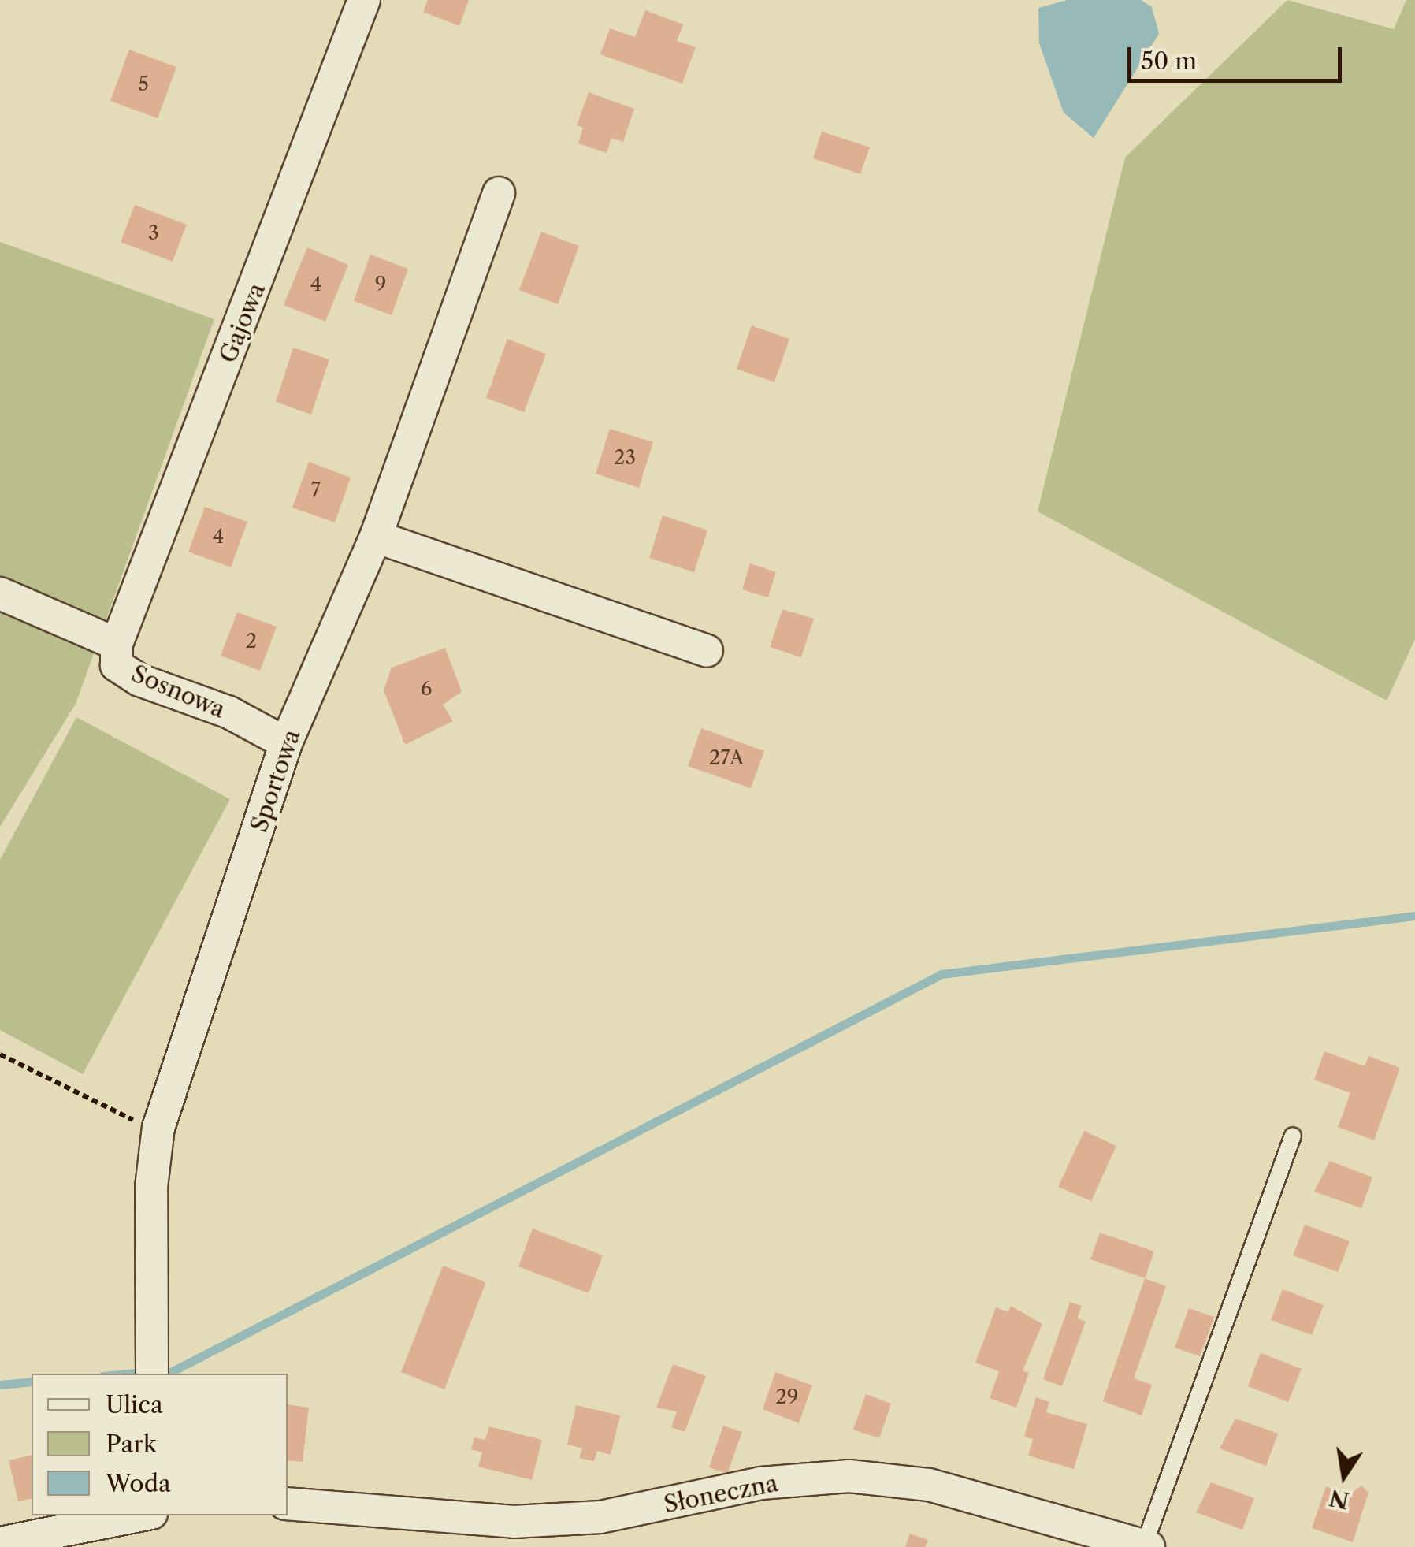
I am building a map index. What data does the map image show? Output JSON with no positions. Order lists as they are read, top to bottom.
{
  "streets": {
    "street": [
      "Gajowa",
      "Sosnowa",
      "Sportowa",
      "Słoneczna"
    ]
  },
  "crossings": [
    ["Gajowa", "Sosnowa"],
    ["Sosnowa", "Sportowa"]
  ],
  "house_numbers": [
    "5",
    "3",
    "4",
    "9",
    "23",
    "7",
    "4",
    "2",
    "6",
    "27A",
    "29"
  ],
  "legend": ["Ulica", "Park", "Woda"],
  "scale_bar": "50 m",
  "north": "bottom"
}
